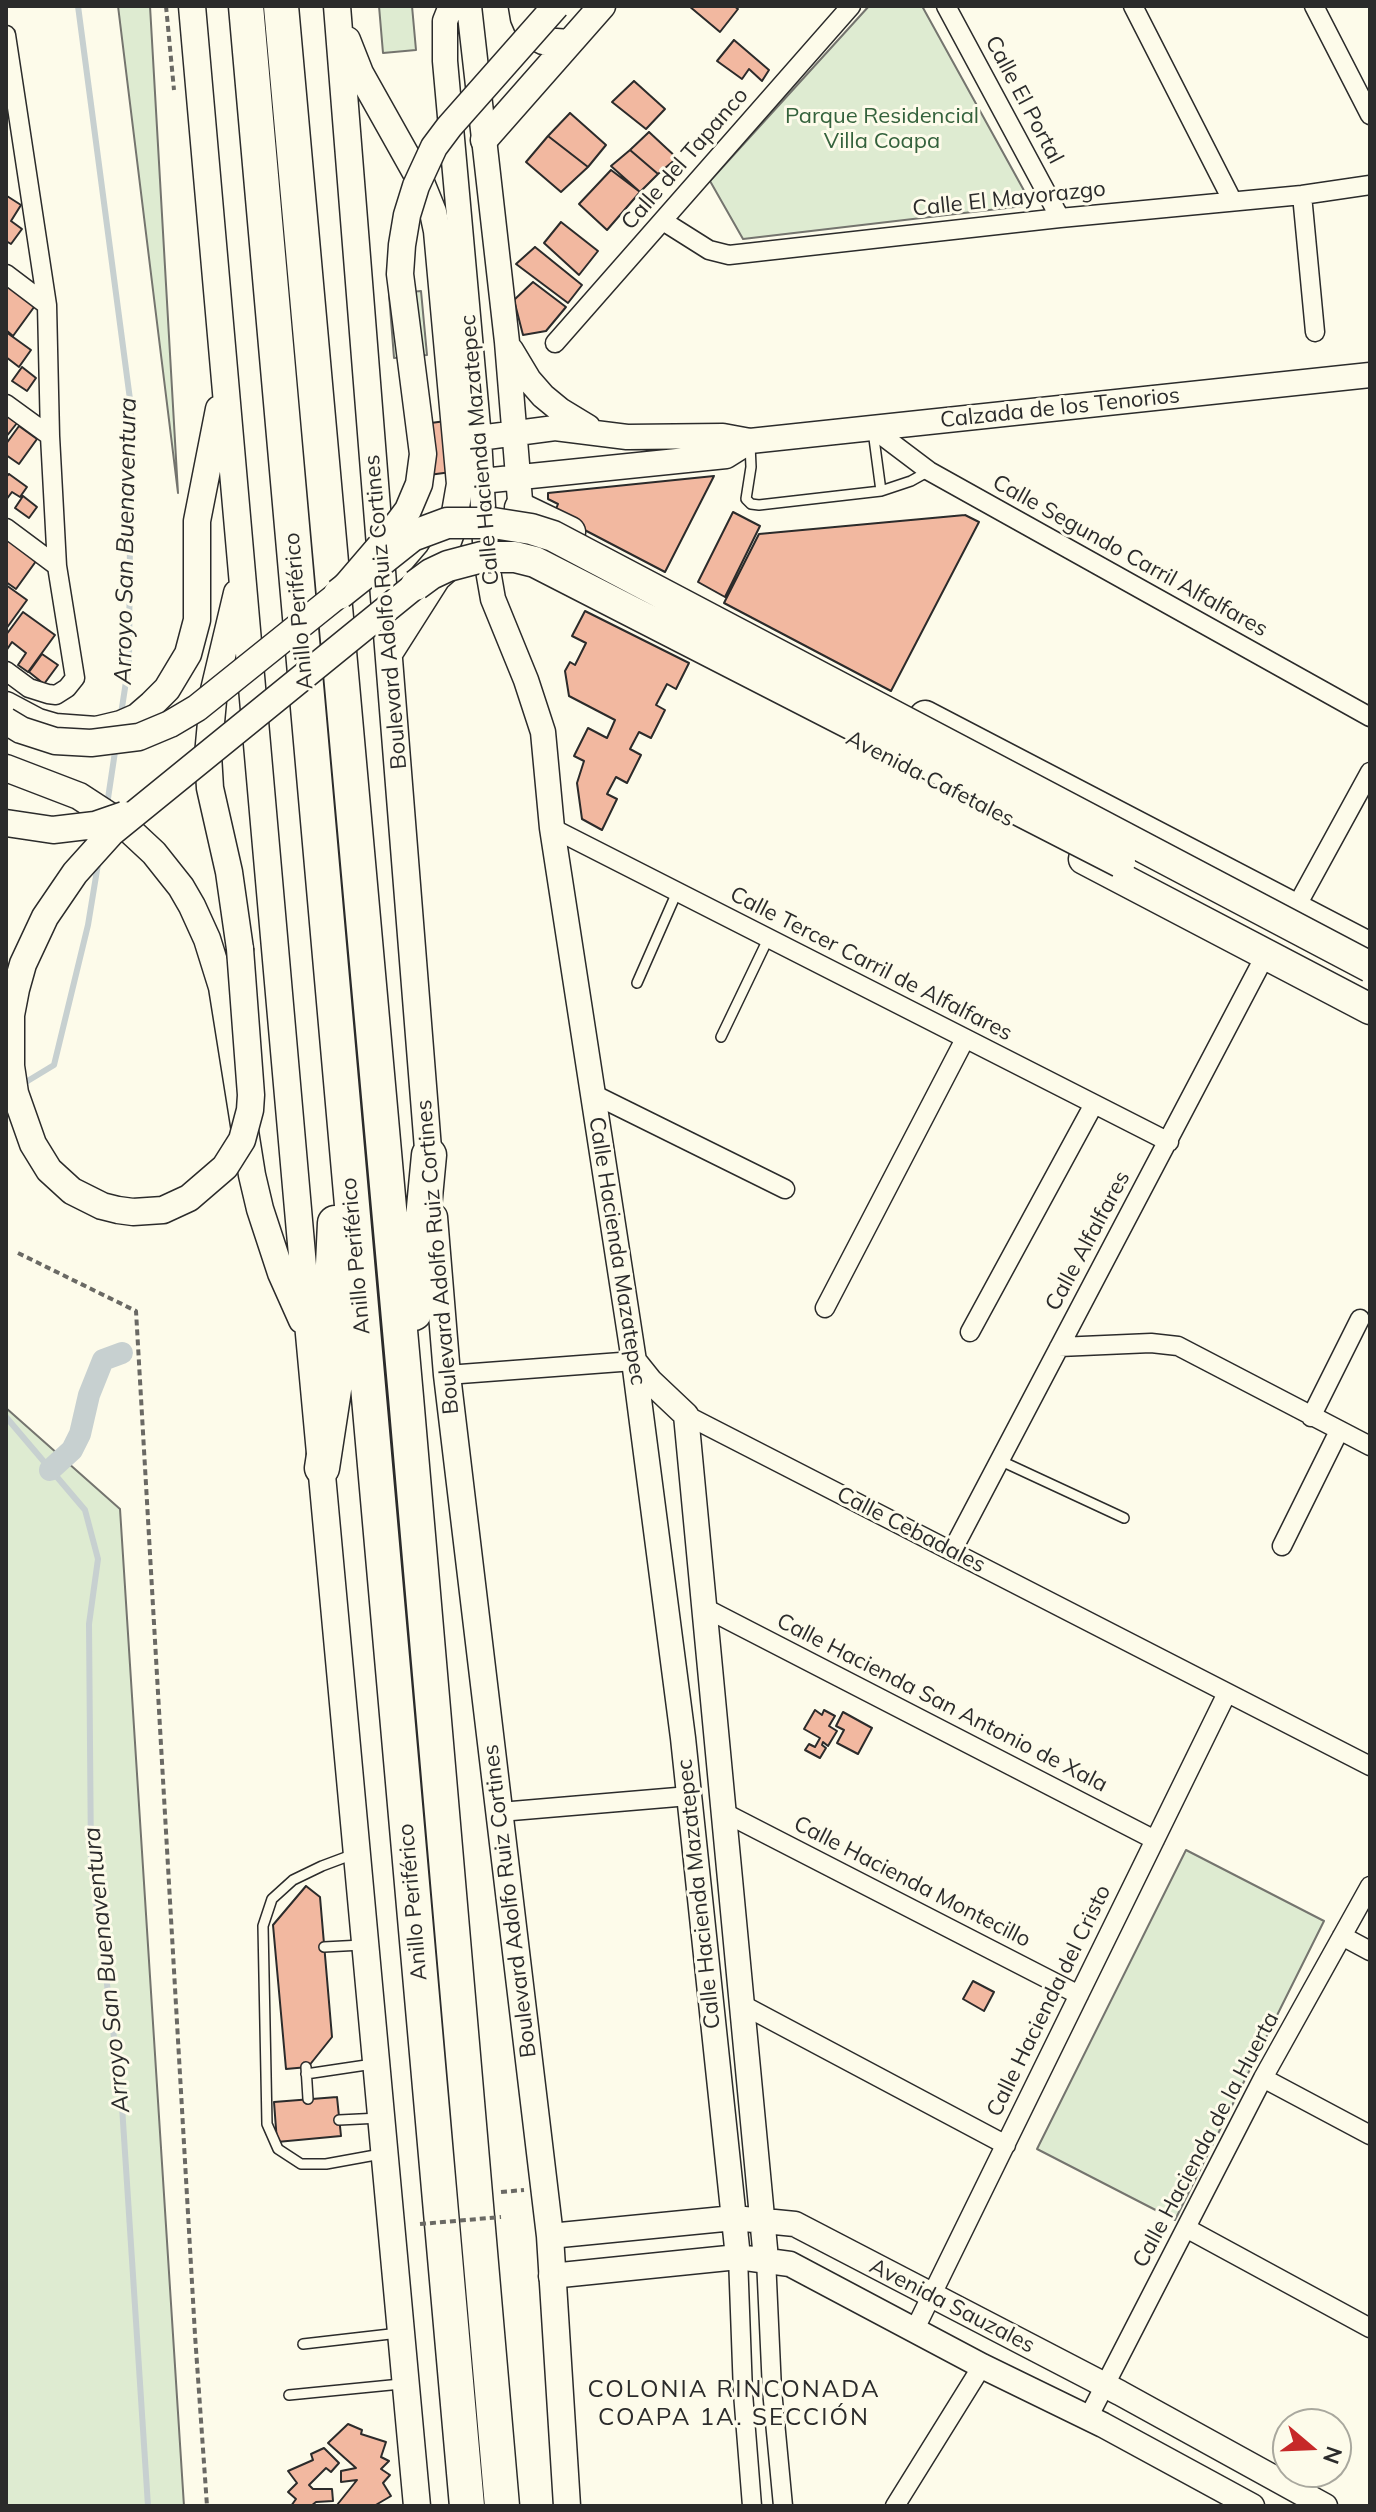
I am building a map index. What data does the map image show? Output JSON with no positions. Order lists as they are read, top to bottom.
{
  "streets": {
    "highway": ["Anillo Periférico"],
    "main road": ["Boulevard Adolfo Ruiz Cortines", "Avenida Cafetales"],
    "street": [
      "Calle El Portal",
      "Calle del Tapanco",
      "Calle El Mayorazgo",
      "Calzada de los Tenorios",
      "Calle Hacienda Mazatepec",
      "Calle Segundo Carril Alfalfares",
      "Calle Tercer Carril de Alfalfares",
      "Calle Alfalfares",
      "Calle Cebadales",
      "Calle Hacienda San Antonio de Xala",
      "Calle Hacienda Montecillo",
      "Calle Hacienda del Cristo",
      "Calle Hacienda de la Huerta",
      "Avenida Sauzales"
    ]
  },
  "crossings": [
    ["Calle El Portal", "Calle El Mayorazgo"],
    ["Calle del Tapanco", "Calle El Mayorazgo"],
    ["Calzada de los Tenorios", "Calle Hacienda Mazatepec"],
    ["Calzada de los Tenorios", "Calle Segundo Carril Alfalfares"],
    ["Calle Hacienda Mazatepec", "Avenida Cafetales"],
    ["Calle Hacienda Mazatepec", "Calle Tercer Carril de Alfalfares"],
    ["Calle Hacienda Mazatepec", "Calle Cebadales"],
    ["Calle Hacienda Mazatepec", "Calle Hacienda San Antonio de Xala"],
    ["Calle Hacienda Mazatepec", "Calle Hacienda Montecillo"],
    ["Calle Hacienda Mazatepec", "Avenida Sauzales"],
    ["Boulevard Adolfo Ruiz Cortines", "Avenida Sauzales"],
    ["Avenida Cafetales", "Calle Alfalfares"],
    ["Calle Tercer Carril de Alfalfares", "Calle Alfalfares"],
    ["Calle Alfalfares", "Calle Cebadales"],
    ["Calle Cebadales", "Calle Hacienda del Cristo"],
    ["Calle Hacienda San Antonio de Xala", "Calle Hacienda del Cristo"],
    ["Calle Hacienda Montecillo", "Calle Hacienda del Cristo"],
    ["Calle Hacienda del Cristo", "Avenida Sauzales"],
    ["Calle Hacienda de la Huerta", "Avenida Sauzales"]
  ],
  "districts": ["COLONIA RINCONADA COAPA 1A. SECCIÓN"],
  "water": ["Arroyo San Buenaventura"],
  "parks": ["Parque Residencial Villa Coapa"],
  "north": "right"
}
